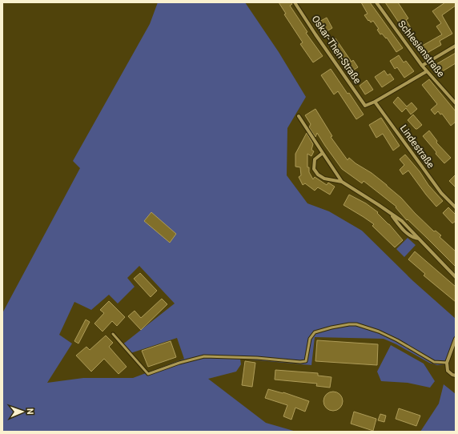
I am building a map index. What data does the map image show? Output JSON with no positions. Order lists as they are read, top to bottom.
{
  "streets": {
    "street": ["Schlesienstraße", "Oskar-Then-Straße", "Lindestraße"]
  },
  "crossings": [
    ["Oskar-Then-Straße", "Lindestraße"]
  ],
  "north": "right"
}
